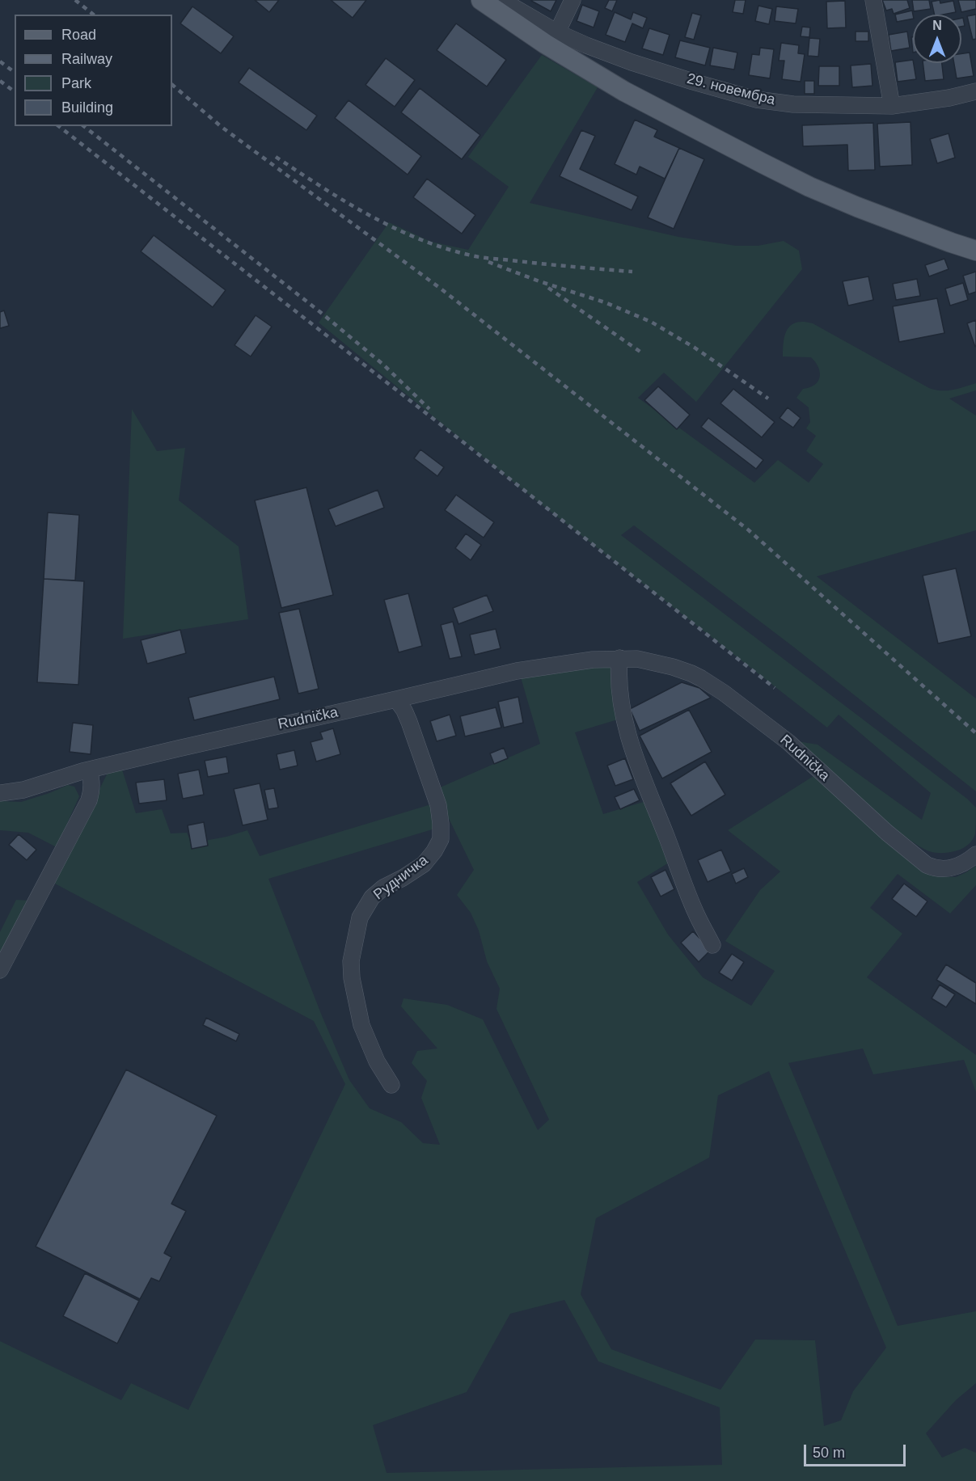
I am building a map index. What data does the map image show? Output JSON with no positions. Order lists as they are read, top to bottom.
{
  "streets": {
    "street": ["29. новембра", "Rudnička", "Рудничка"]
  },
  "crossings": [
    ["Rudnička", "Рудничка"]
  ],
  "legend": [
    "Road",
    "Railway",
    "Park",
    "Building"
  ],
  "scale_bar": "50 m",
  "north": "top"
}
